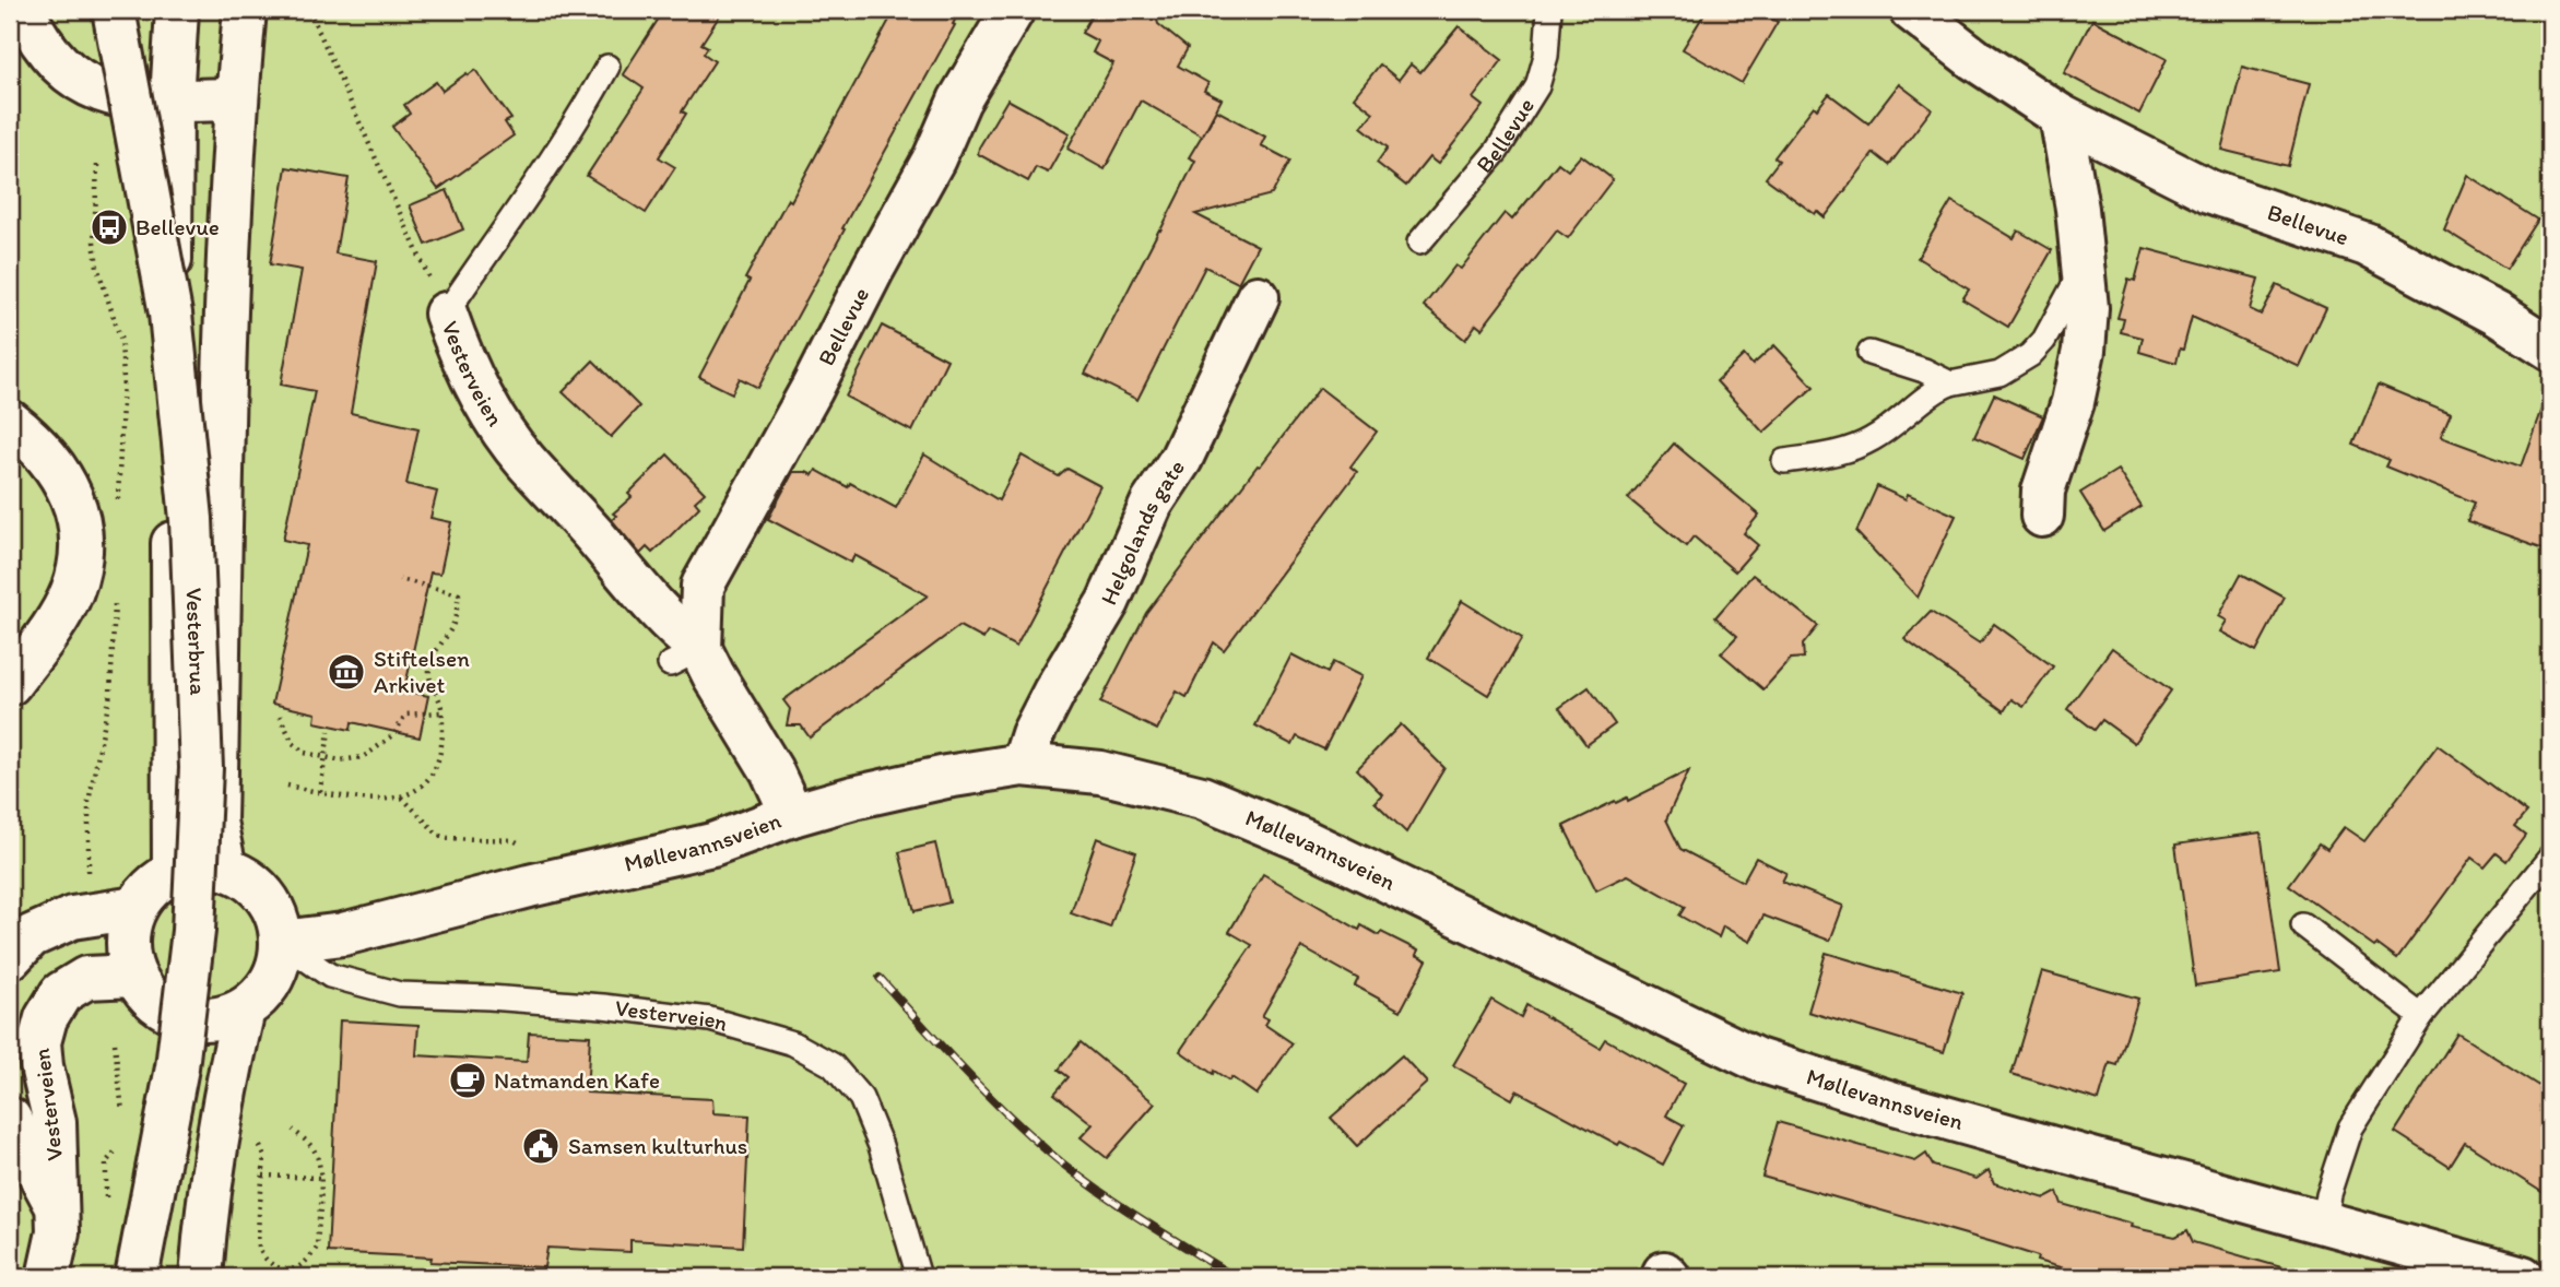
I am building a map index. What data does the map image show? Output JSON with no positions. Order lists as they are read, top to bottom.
{
  "streets": {
    "main road": [
      "Bellevue",
      "Vesterveien",
      "Helgolands gate",
      "Vesterbrua",
      "Møllevannsveien"
    ]
  },
  "crossings": [
    ["Bellevue", "Vesterveien"],
    ["Vesterveien", "Møllevannsveien"],
    ["Helgolands gate", "Møllevannsveien"]
  ],
  "places": {
    "bus stop": ["Bellevue"],
    "museum": ["Stiftelsen Arkivet"],
    "cafe": ["Natmanden Kafe"],
    "public building": ["Samsen kulturhus"]
  }
}
